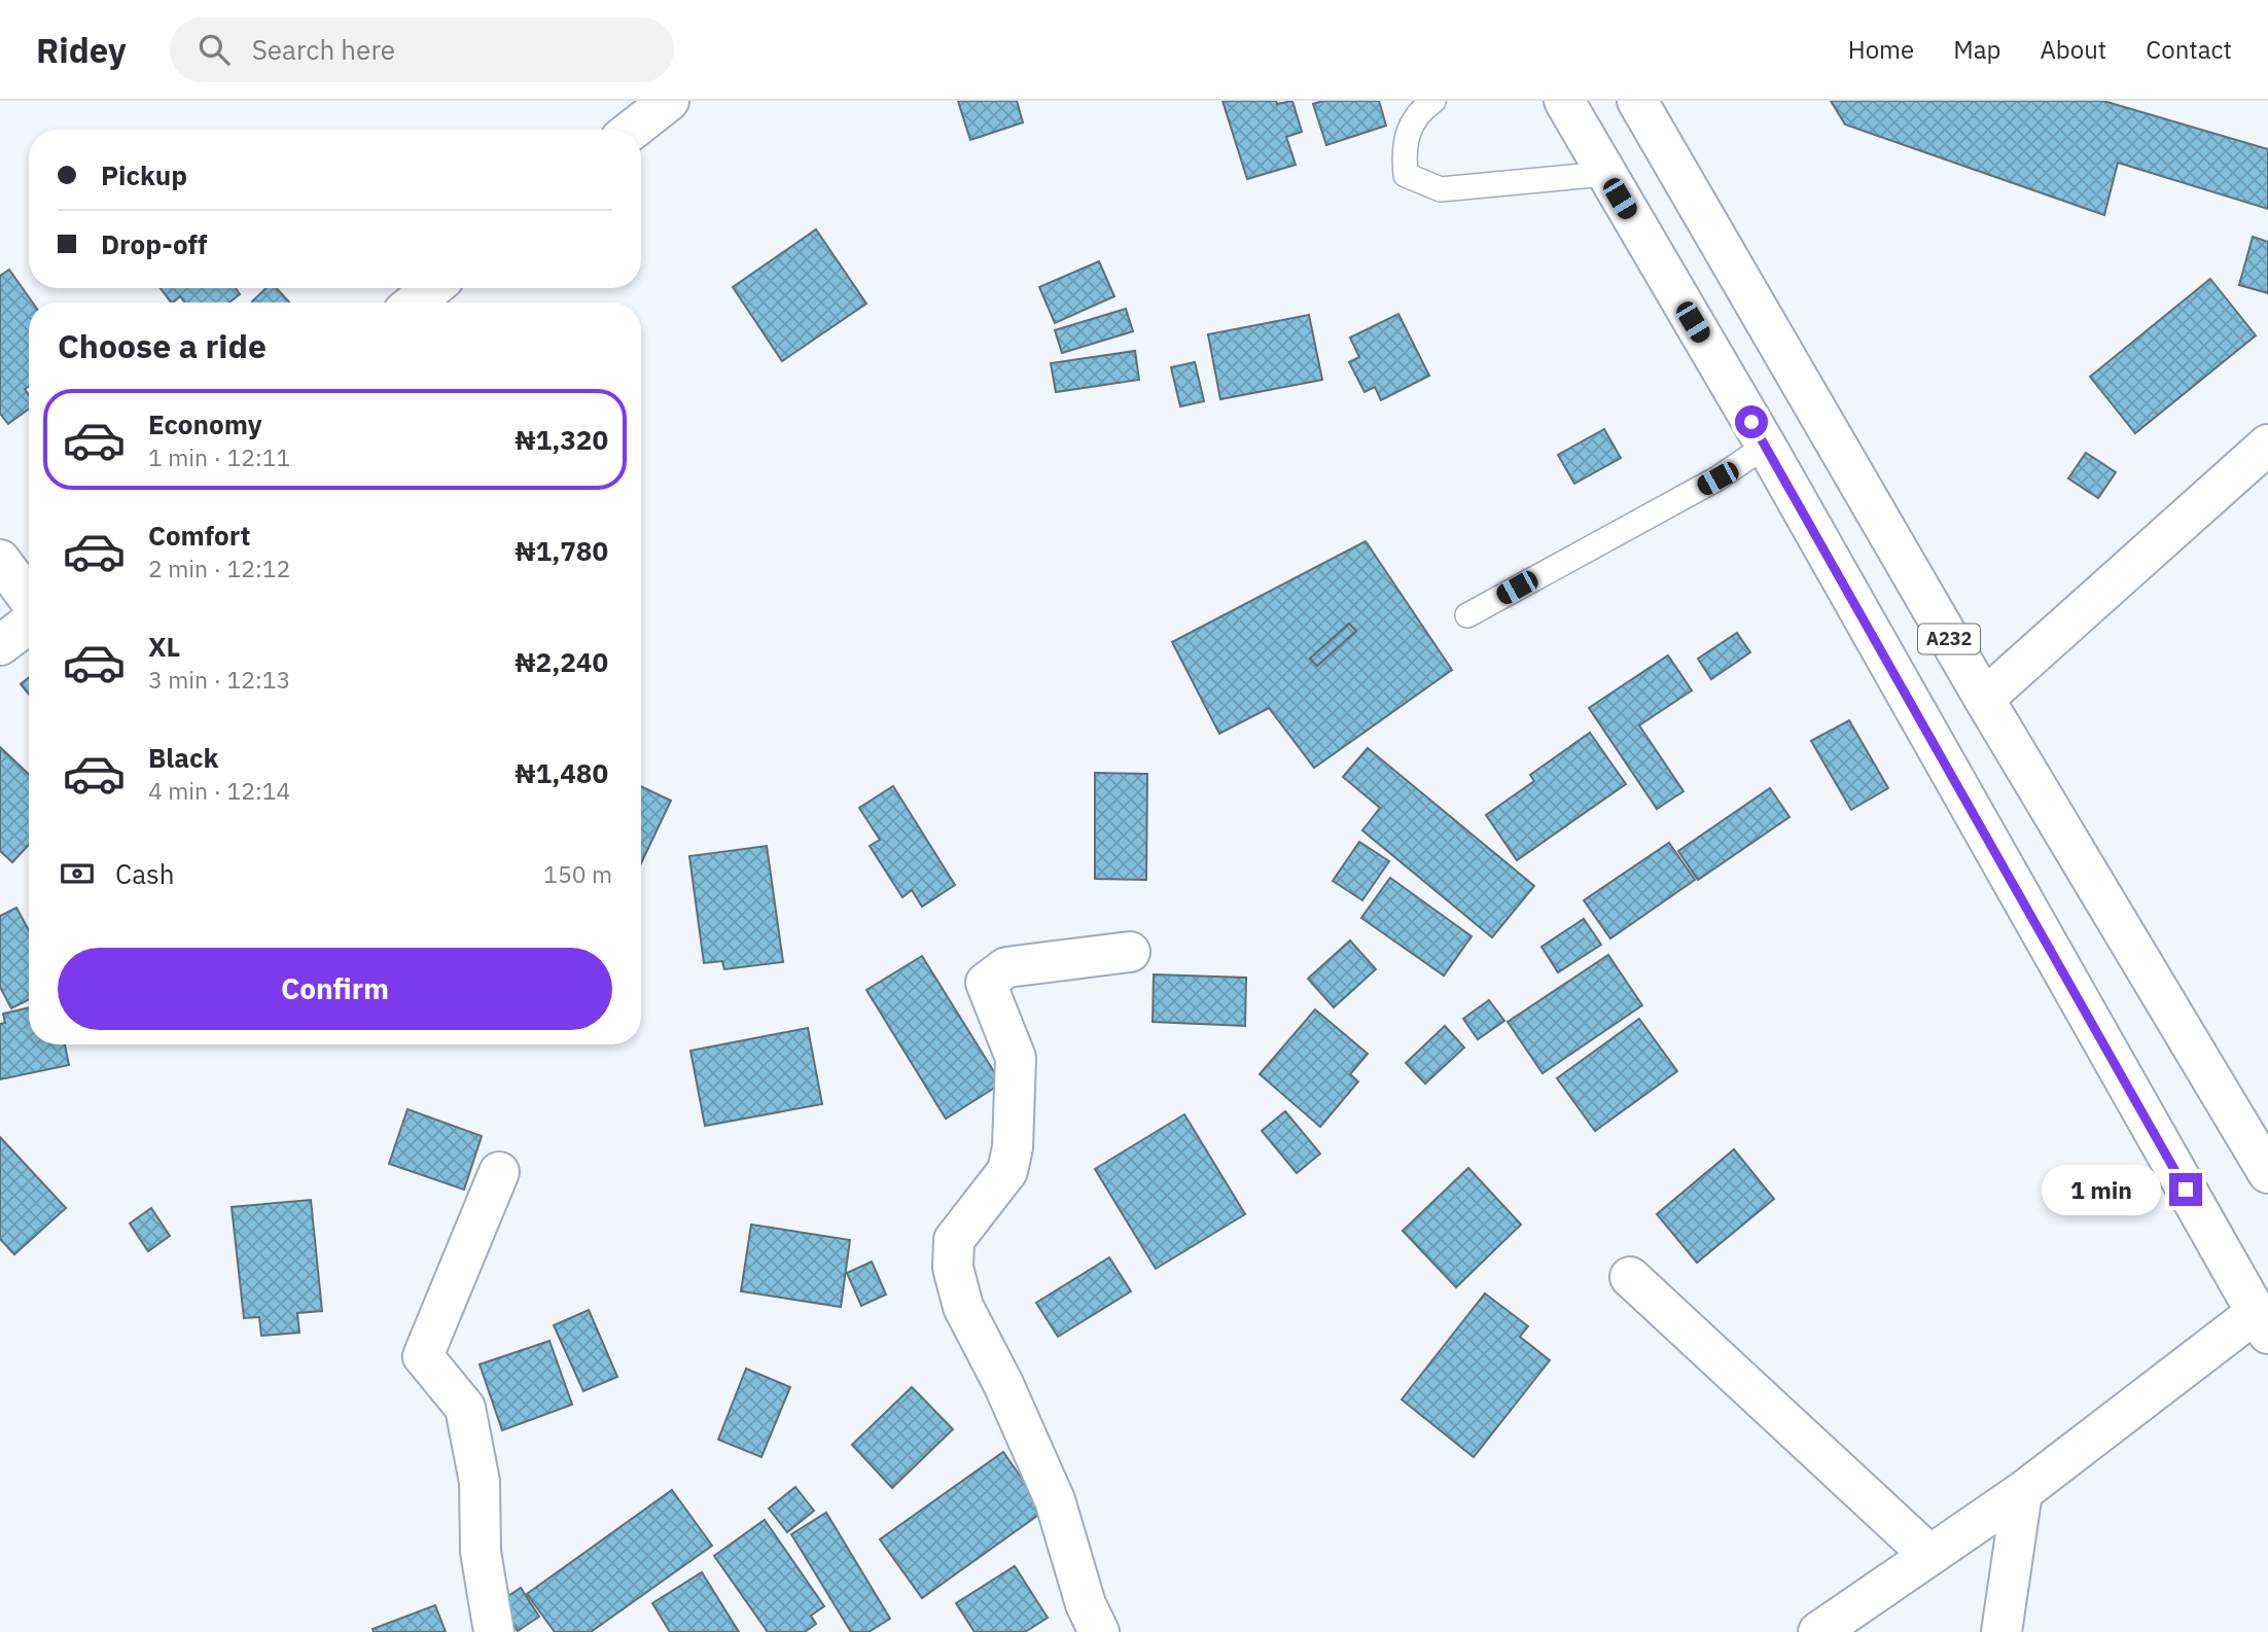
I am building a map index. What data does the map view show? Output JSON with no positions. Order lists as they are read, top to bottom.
{
  "streets": {
    "main road": ["A232"]
  },
  "page": {
    "header": "Ridey",
    "search": "Search here",
    "nav": [
      "Home",
      "Map",
      "About",
      "Contact"
    ],
    "banner": ["Pickup", "Drop-off"],
    "heading": "Choose a ride",
    "list": [
      {
        "name": "Economy",
        "note": "1 min · 12:11",
        "value": "₦1,320"
      },
      {
        "name": "Comfort",
        "note": "2 min · 12:12",
        "value": "₦1,780"
      },
      {
        "name": "XL",
        "note": "3 min · 12:13",
        "value": "₦2,240"
      },
      {
        "name": "Black",
        "note": "4 min · 12:14",
        "value": "₦1,480"
      }
    ],
    "pay": ["Cash", "150 m"],
    "buttons": "Confirm",
    "bubble": "1 min"
  }
}
